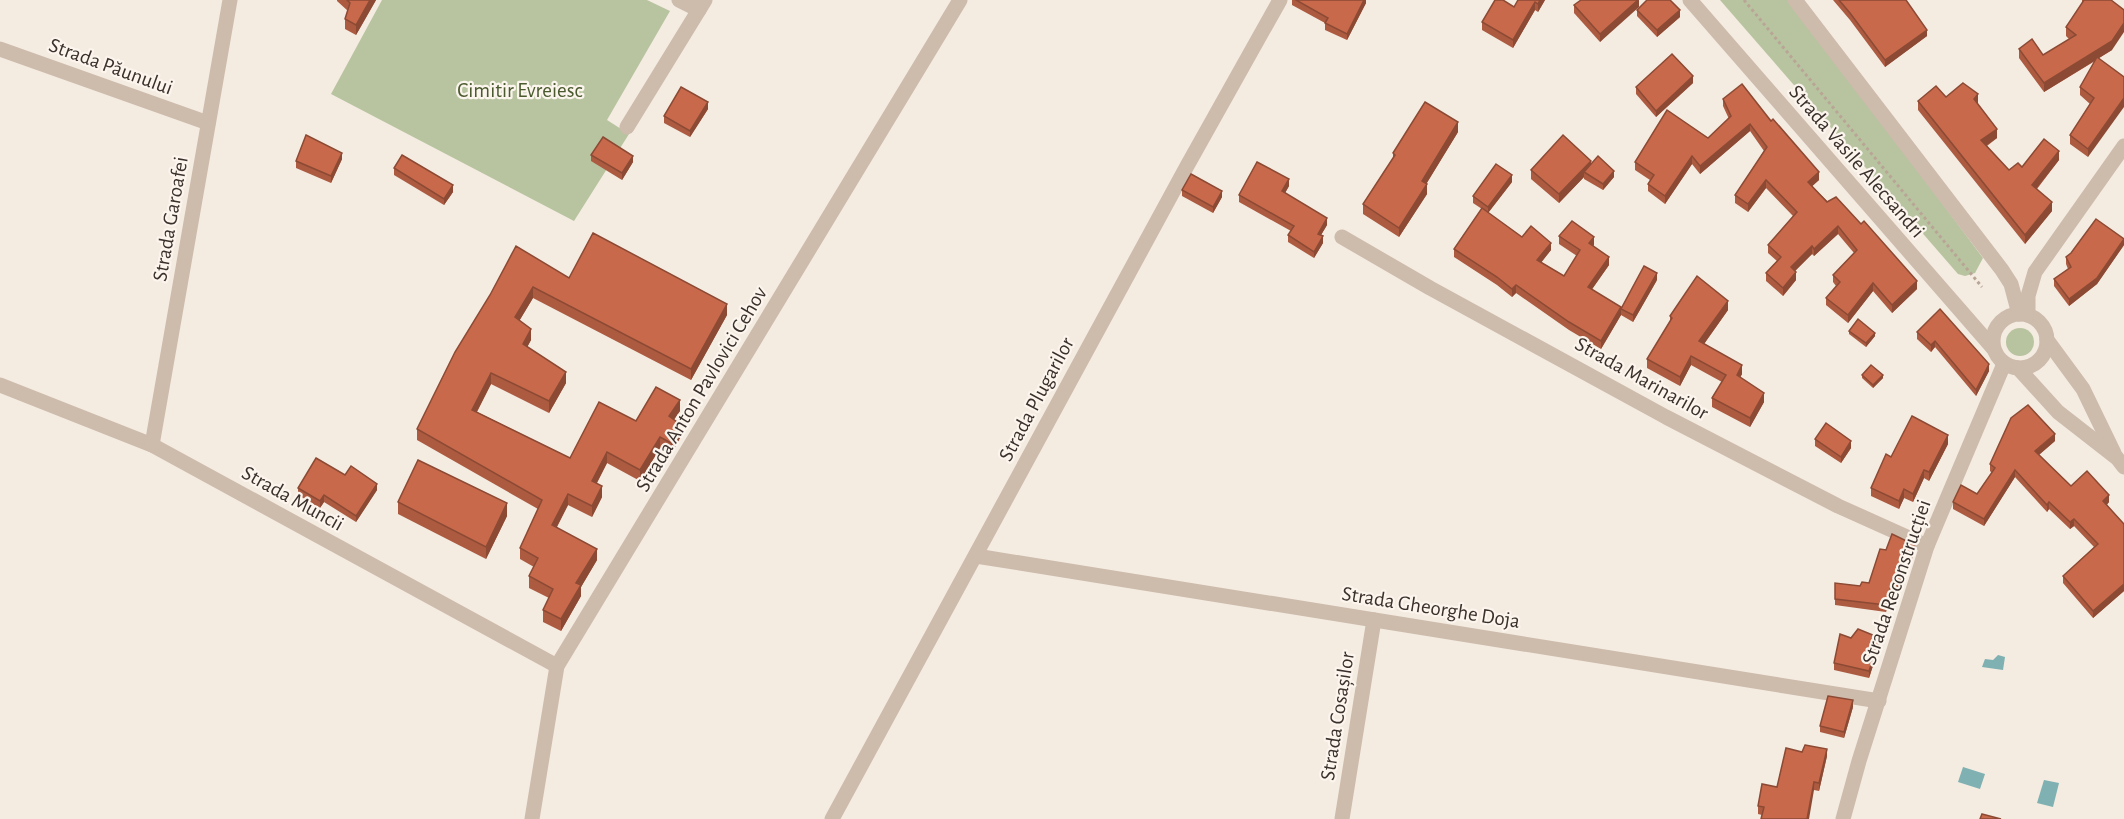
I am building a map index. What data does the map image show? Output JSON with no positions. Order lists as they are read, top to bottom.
{
  "streets": {
    "street": [
      "Strada Păunului",
      "Strada Vasile Alecsandri",
      "Strada Garoafei",
      "Strada Marinarilor",
      "Strada Anton Pavlovici Cehov",
      "Strada Plugarilor",
      "Strada Muncii",
      "Strada Reconstrucției",
      "Strada Gheorghe Doja",
      "Strada Cosașilor"
    ]
  },
  "crossings": [
    ["Strada Păunului", "Strada Garoafei"],
    ["Strada Vasile Alecsandri", "Strada Reconstrucției"],
    ["Strada Garoafei", "Strada Muncii"],
    ["Strada Marinarilor", "Strada Reconstrucției"],
    ["Strada Anton Pavlovici Cehov", "Strada Muncii"],
    ["Strada Plugarilor", "Strada Gheorghe Doja"],
    ["Strada Reconstrucției", "Strada Gheorghe Doja"],
    ["Strada Gheorghe Doja", "Strada Cosașilor"]
  ],
  "parks": ["Cimitir Evreiesc"]
}
